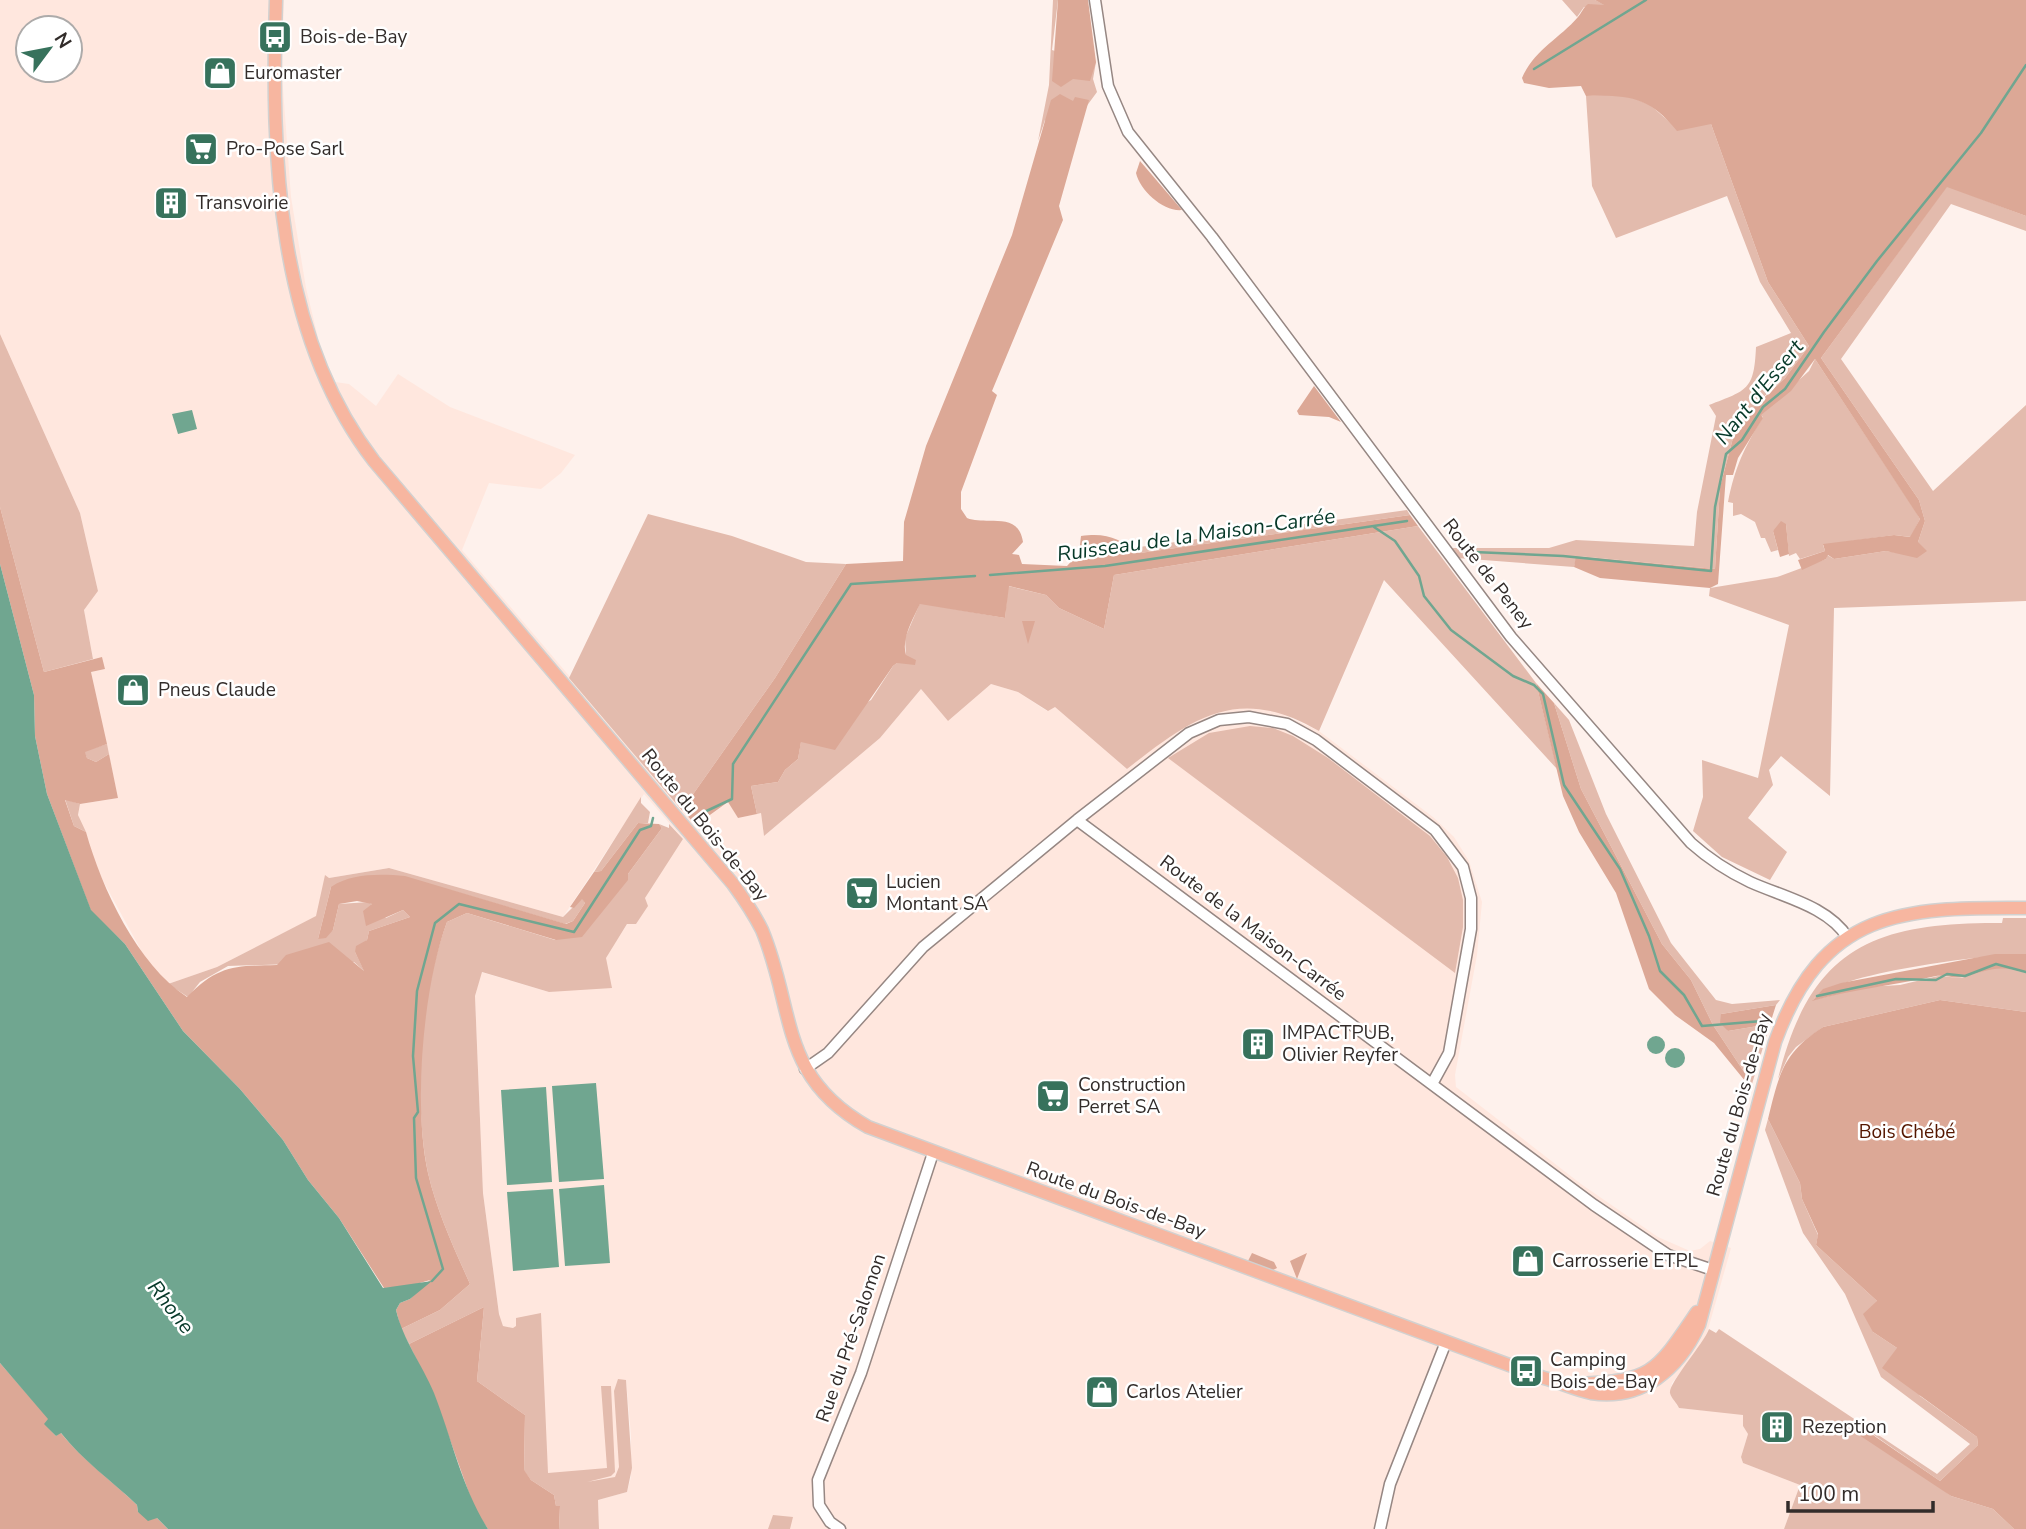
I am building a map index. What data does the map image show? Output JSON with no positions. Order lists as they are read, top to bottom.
{
  "streets": {
    "main road": ["Route du Bois-de-Bay"],
    "street": ["Route de Peney", "Route de la Maison-Carrée", "Rue du Pré-Salomon"]
  },
  "crossings": [
    ["Route de Peney", "Route du Bois-de-Bay"],
    ["Route du Bois-de-Bay", "Route de la Maison-Carrée"],
    ["Route du Bois-de-Bay", "Rue du Pré-Salomon"]
  ],
  "water": ["Nant d'Essert", "Ruisseau de la Maison-Carrée", "Rhone"],
  "parks": ["Bois Chébé"],
  "places": {
    "bus stop": ["Bois-de-Bay", "Camping Bois-de-Bay"],
    "shop": [
      "Euromaster",
      "Pneus Claude",
      "Carrosserie ETPL",
      "Carlos Atelier"
    ],
    "supermarket": ["Pro-Pose Sarl", "Lucien Montant SA", "Construction Perret SA"],
    "building": ["Transvoirie", "IMPACTPUB, Olivier Reyfer", "Rezeption"]
  },
  "scale_bar": "100 m",
  "north": "top right"
}
